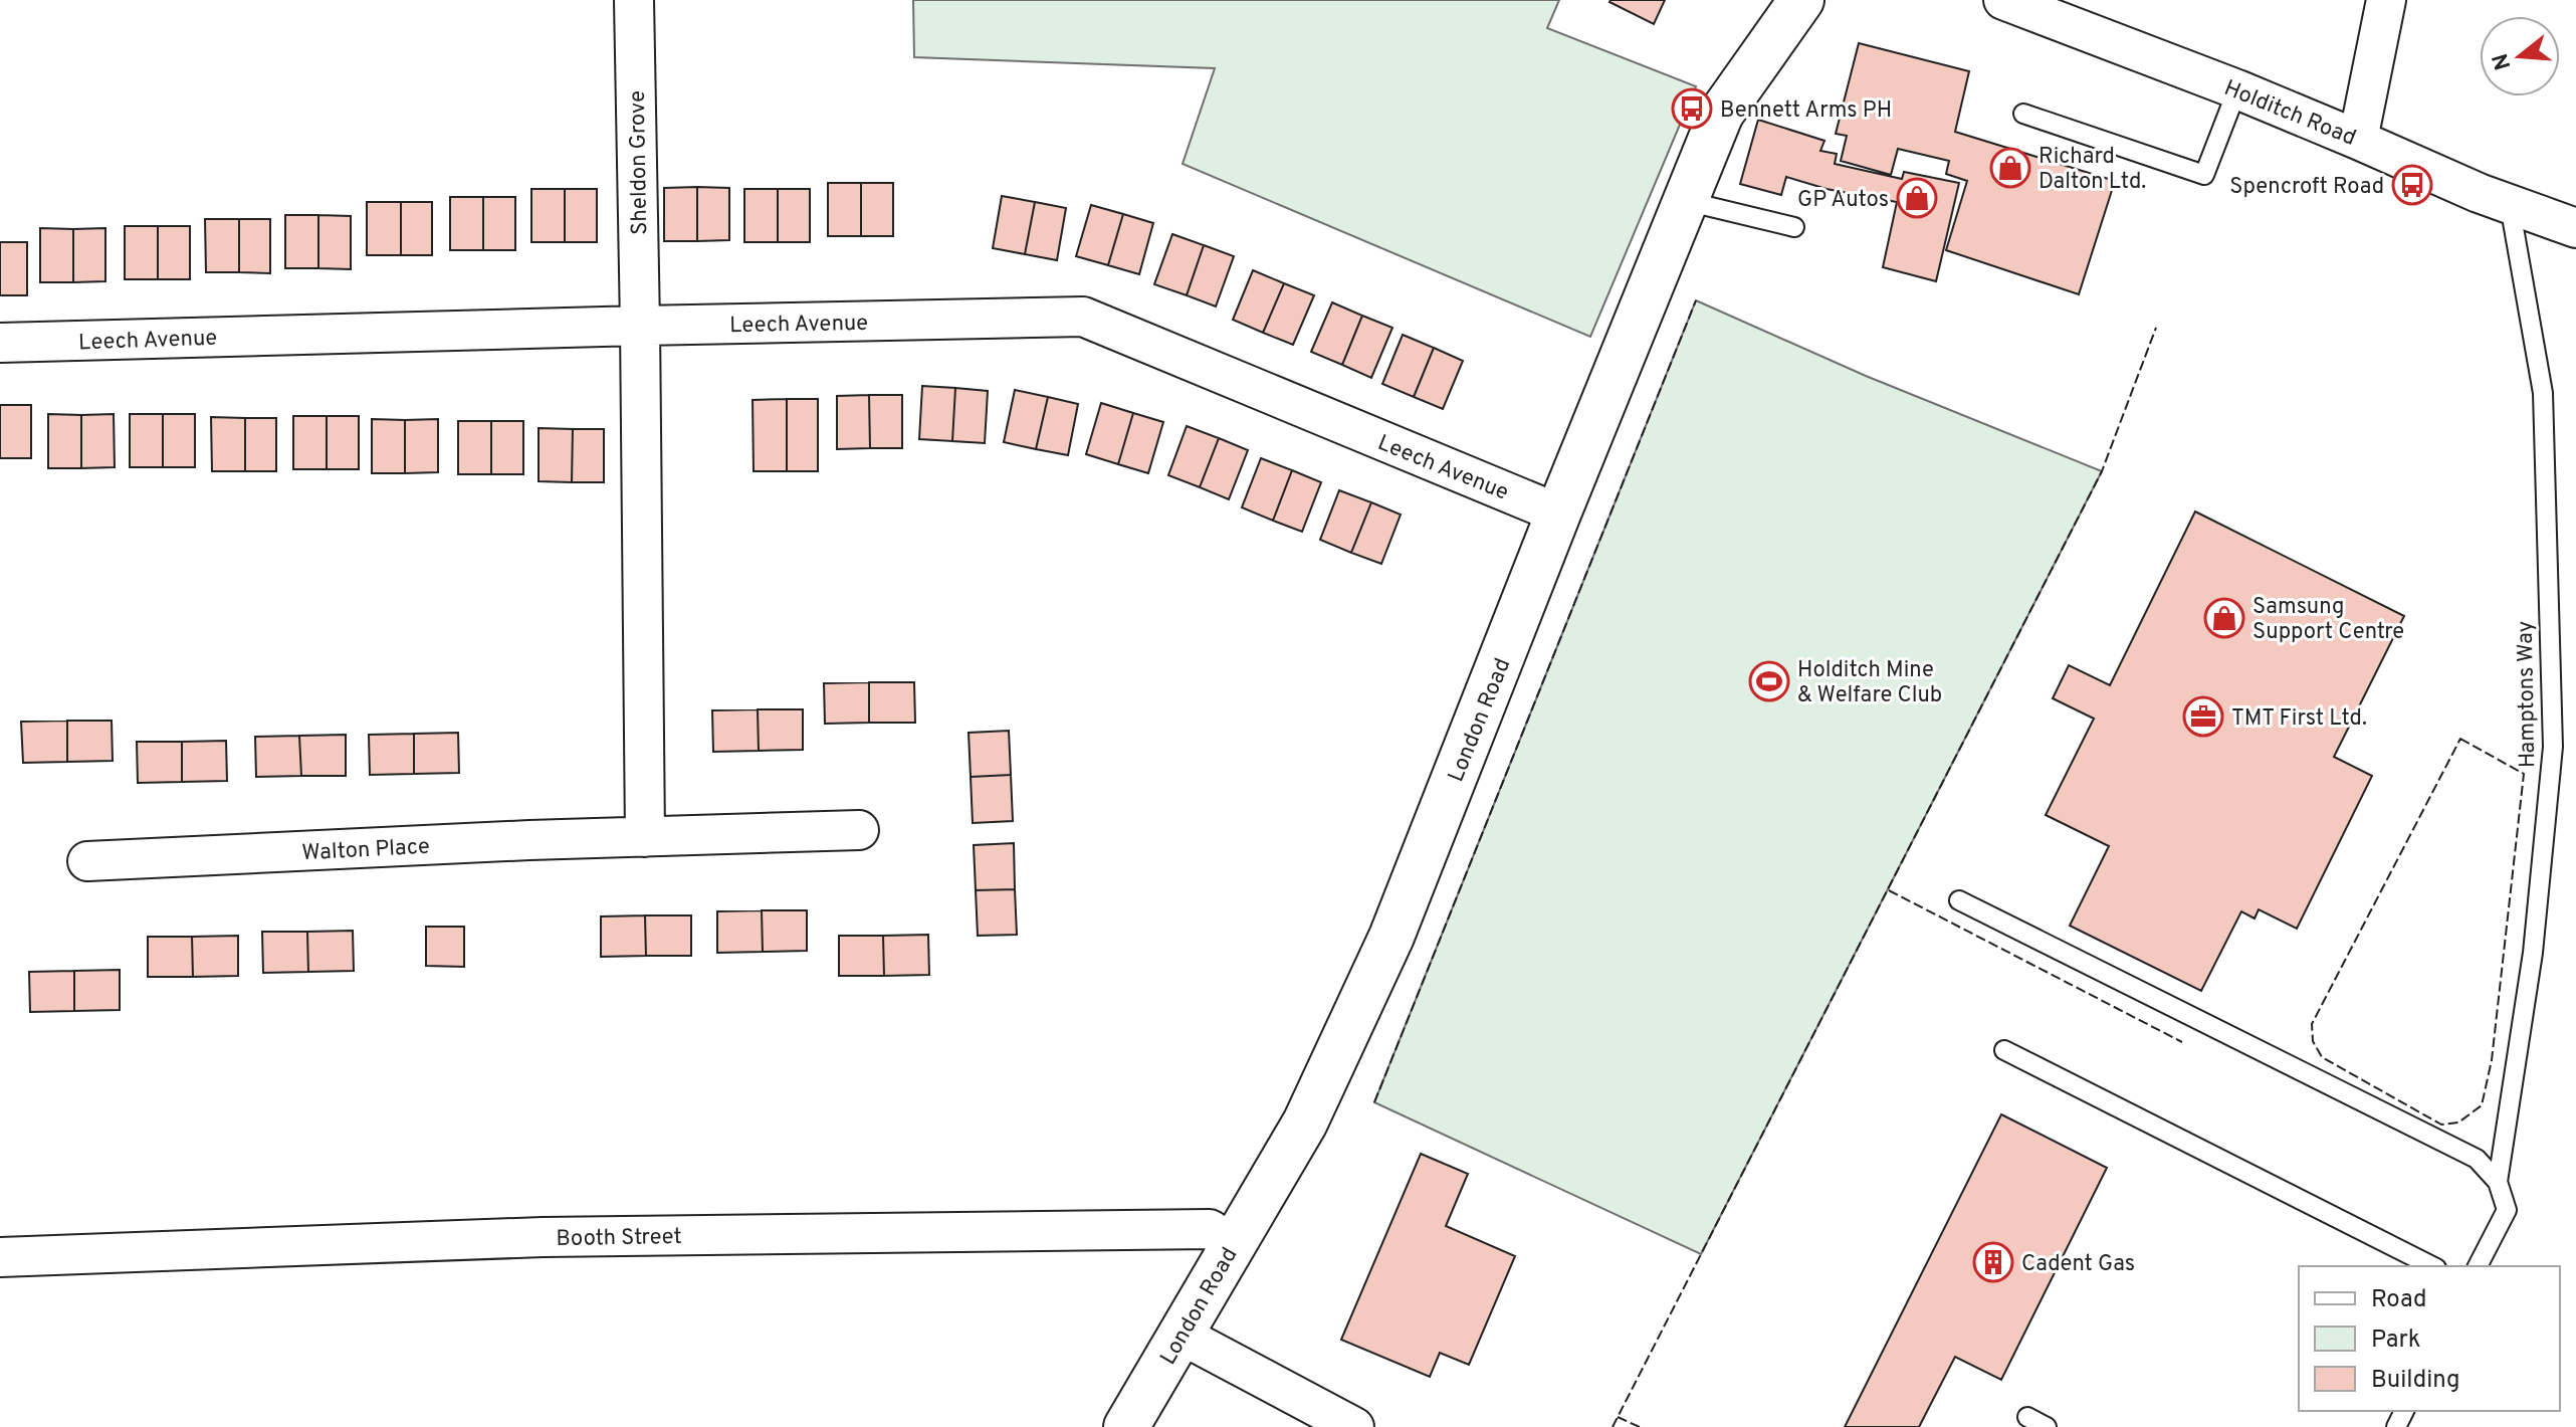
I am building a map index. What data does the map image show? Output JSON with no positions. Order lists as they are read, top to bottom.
{
  "streets": {
    "main road": ["London Road"],
    "street": [
      "Holditch Road",
      "Sheldon Grove",
      "Leech Avenue",
      "Walton Place",
      "Booth Street"
    ],
    "lane": ["Hamptons Way"]
  },
  "crossings": [
    ["Holditch Road", "Hamptons Way"],
    ["Sheldon Grove", "Leech Avenue"],
    ["Leech Avenue", "London Road"],
    ["London Road", "Booth Street"]
  ],
  "places": {
    "bus stop": ["Bennett Arms PH", "Spencroft Road"],
    "shop": ["Richard Dalton Ltd.", "GP Autos", "Samsung Support Centre"],
    "sports": ["Holditch Mine & Welfare Club"],
    "office": ["TMT First Ltd."],
    "building": ["Cadent Gas"]
  },
  "legend": ["Road", "Park", "Building"],
  "north": "left"
}
